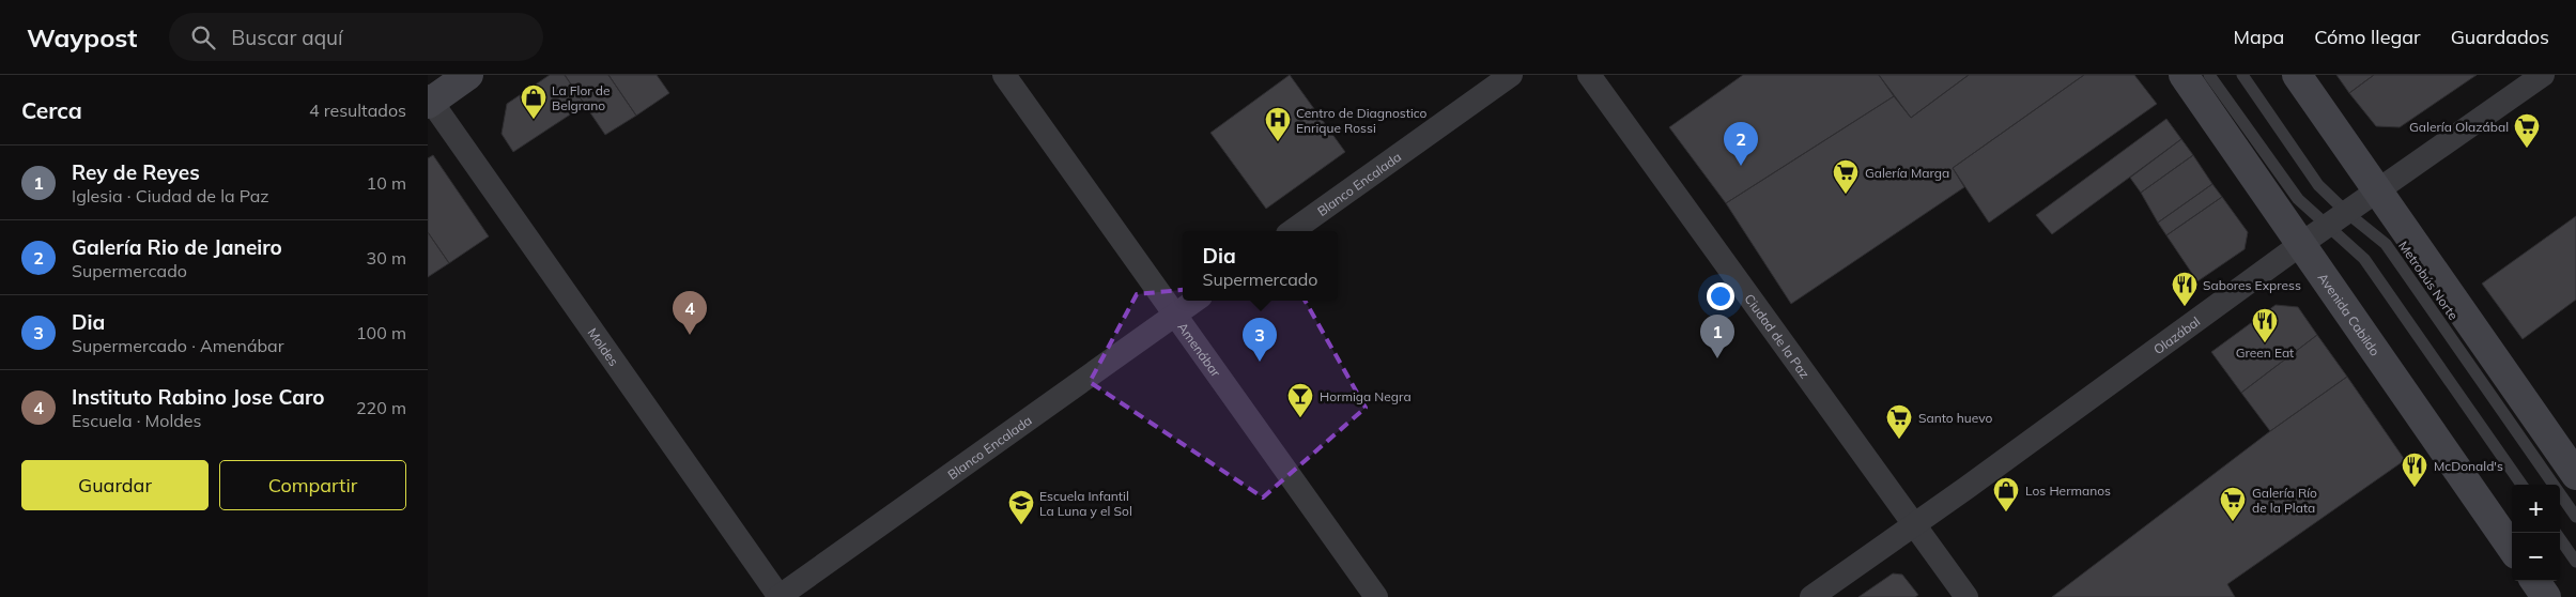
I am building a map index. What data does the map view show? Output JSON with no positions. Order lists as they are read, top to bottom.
{
  "streets": {
    "main road": ["Avenida Cabildo"],
    "street": [
      "Blanco Encalada",
      "Olazábal",
      "Ciudad de la Paz",
      "Moldes",
      "Amenábar"
    ],
    "lane": ["Metrobús Norte"]
  },
  "crossings": [
    ["Blanco Encalada", "Moldes"],
    ["Blanco Encalada", "Amenábar"],
    ["Metrobús Norte", "Olazábal"],
    ["Avenida Cabildo", "Olazábal"],
    ["Olazábal", "Ciudad de la Paz"]
  ],
  "places": {
    "shop": ["La Flor de Belgrano", "Los Hermanos"],
    "hospital": ["Centro de Diagnostico Enrique Rossi"],
    "supermarket": [
      "Galería Olazábal",
      "Galería Marga",
      "Santo huevo",
      "Galería Río de la Plata"
    ],
    "restaurant": ["Sabores Express", "Green Eat", "McDonald's"],
    "bar": ["Hormiga Negra"],
    "school or university": ["Escuela Infantil La Luna y el Sol"]
  },
  "page": {
    "header": "Waypost",
    "search": "Buscar aquí",
    "nav": ["Mapa", "Cómo llegar", "Guardados"],
    "heading": ["Cerca", "4 resultados"],
    "pins": [
      "2",
      "4",
      "1",
      "3"
    ],
    "list": [
      {
        "mark": "1",
        "name": "Rey de Reyes",
        "note": "Iglesia · Ciudad de la Paz",
        "value": "10 m"
      },
      {
        "mark": "2",
        "name": "Galería Rio de Janeiro",
        "note": "Supermercado",
        "value": "30 m"
      },
      {
        "mark": "3",
        "name": "Dia",
        "note": "Supermercado · Amenábar",
        "value": "100 m"
      },
      {
        "mark": "4",
        "name": "Instituto Rabino Jose Caro",
        "note": "Escuela · Moldes",
        "value": "220 m"
      }
    ],
    "popup": ["Dia", "Supermercado"],
    "buttons": ["Guardar", "Compartir"],
    "map_buttons": ["+", "−"]
  }
}
